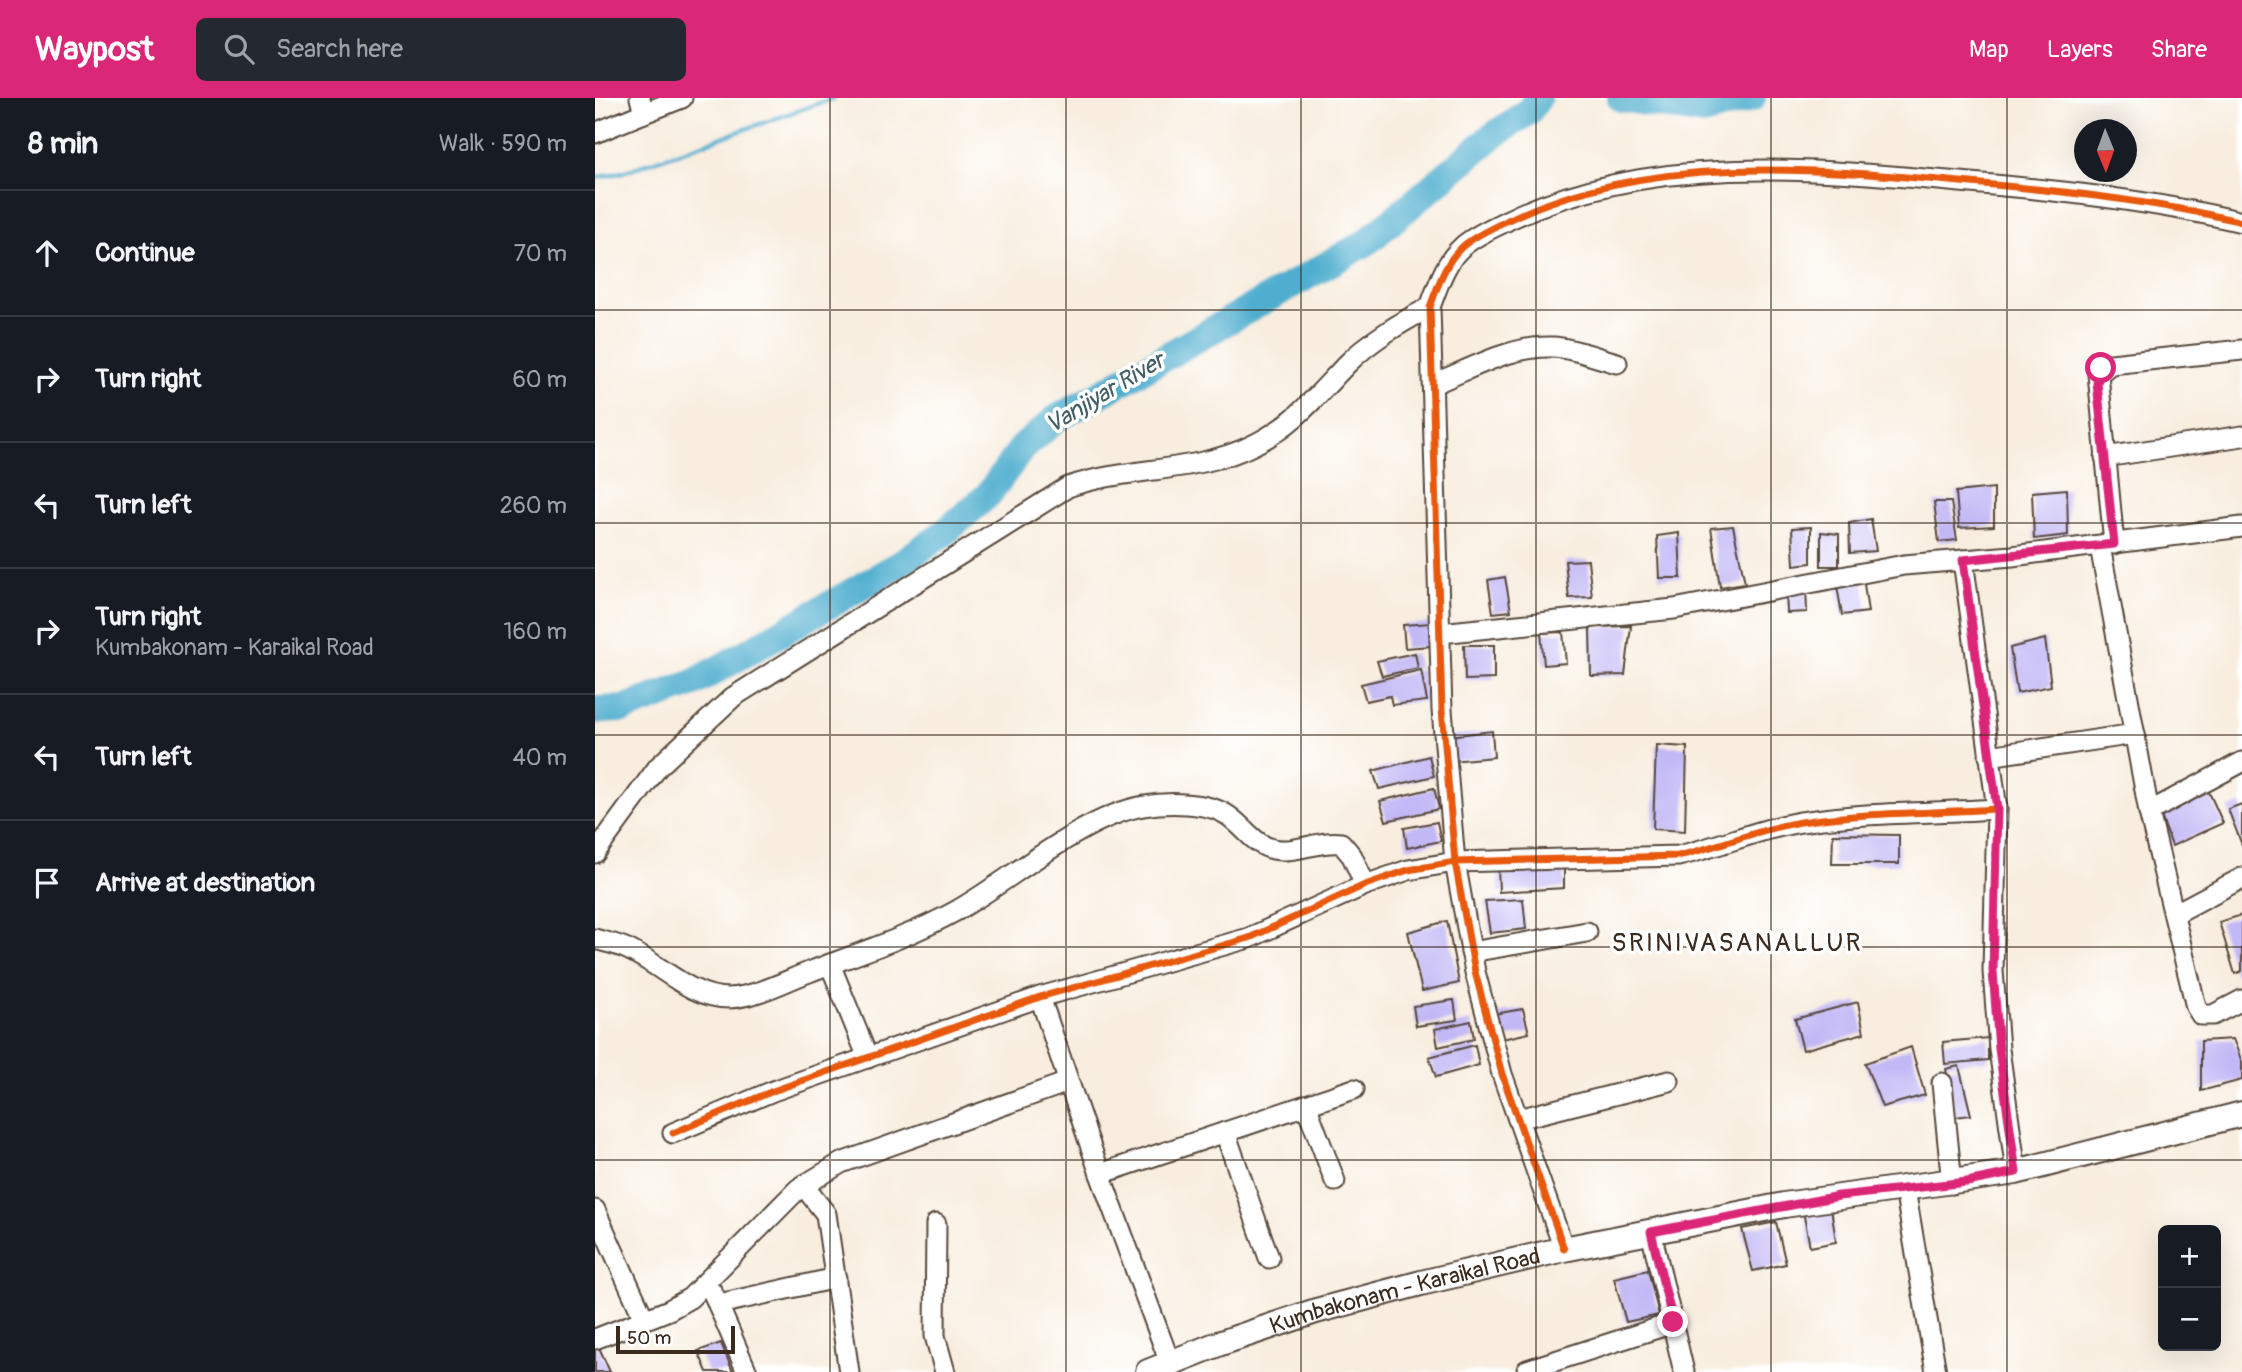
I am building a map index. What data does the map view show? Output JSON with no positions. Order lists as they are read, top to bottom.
{
  "streets": {
    "main road": ["Kumbakonam - Karaikal Road"]
  },
  "districts": ["SRINIVASANALLUR"],
  "water": ["Vanjiyar River"],
  "scale_bar": "50 m",
  "north": "bottom",
  "page": {
    "header": "Waypost",
    "search": "Search here",
    "nav": ["Map", "Layers", "Share"],
    "heading": ["8 min", "Walk · 590 m"],
    "list": [
      ["Continue", "70 m"],
      ["Turn right", "60 m"],
      ["Turn left", "260 m"],
      ["Turn right", "Kumbakonam - Karaikal Road", "160 m"],
      ["Turn left", "40 m"],
      "Arrive at destination"
    ],
    "map_buttons": ["+", "−"],
    "scale": "50 m"
  }
}
